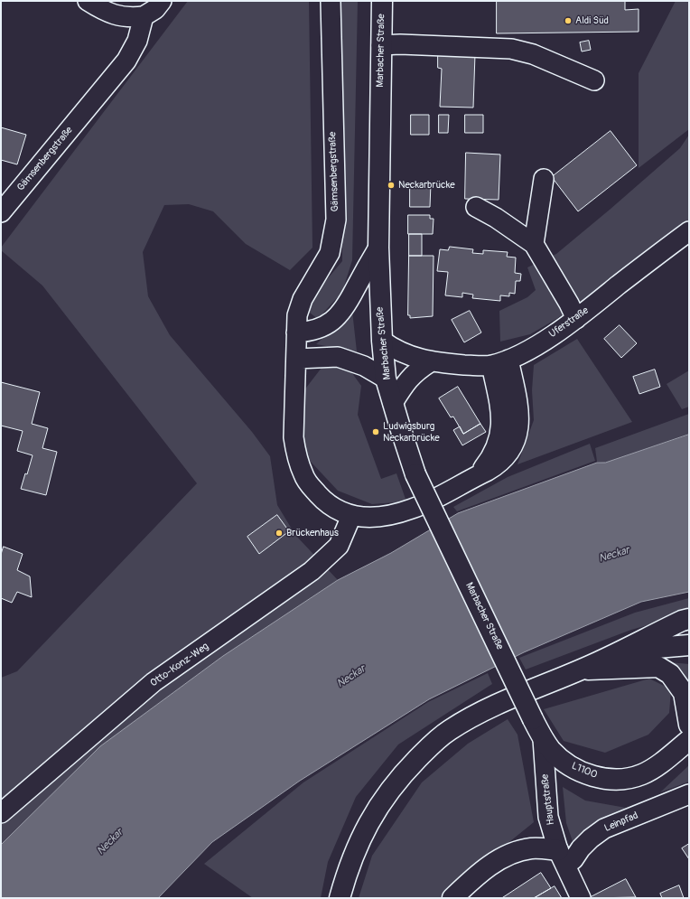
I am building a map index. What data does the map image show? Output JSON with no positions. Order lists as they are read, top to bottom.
{
  "streets": {
    "main road": ["Marbacher Straße", "L1100"],
    "street": [
      "Gämsenbergstraße",
      "Uferstraße",
      "Otto-Konz-Weg",
      "Hauptstraße",
      "Leinpfad"
    ]
  },
  "crossings": [
    ["Marbacher Straße", "Uferstraße"],
    ["Marbacher Straße", "L1100"],
    ["Marbacher Straße", "Hauptstraße"],
    ["Gämsenbergstraße", "Uferstraße"],
    ["Gämsenbergstraße", "Otto-Konz-Weg"],
    ["L1100", "Hauptstraße"],
    ["Hauptstraße", "Leinpfad"]
  ],
  "water": ["Neckar"],
  "places": [
    "Aldi Süd",
    "Neckarbrücke",
    "Ludwigsburg Neckarbrücke",
    "Brückenhaus"
  ]
}
